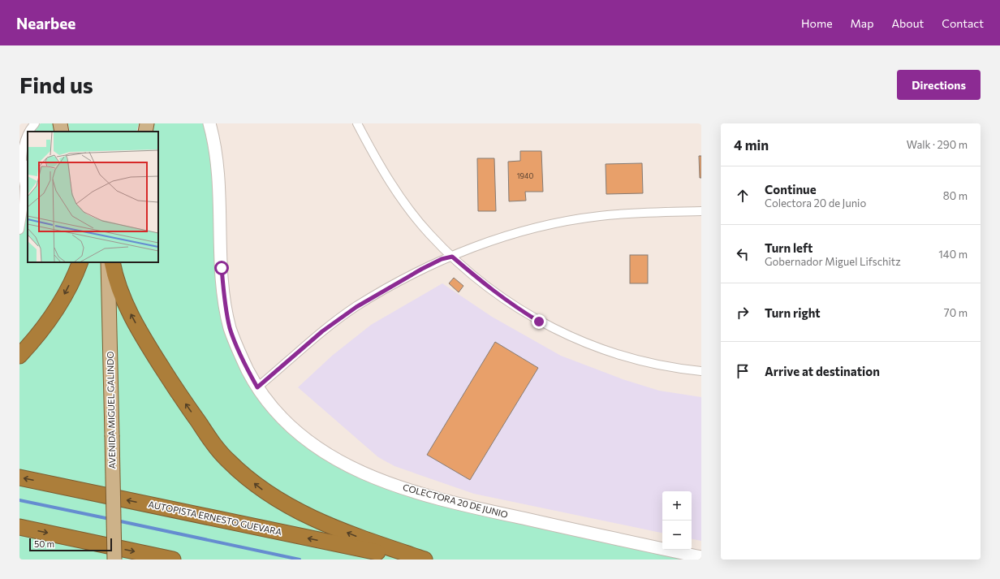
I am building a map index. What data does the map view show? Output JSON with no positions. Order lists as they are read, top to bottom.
{
  "streets": {
    "highway": ["AUTOPISTA ERNESTO GUEVARA"],
    "main road": ["AVENIDA MIGUEL GALINDO", "COLECTORA 20 DE JUNIO"]
  },
  "house_numbers": ["1940"],
  "scale_bar": "50 m",
  "page": {
    "header": "Nearbee",
    "nav": [
      "Home",
      "Map",
      "About",
      "Contact"
    ],
    "buttons": "Directions",
    "title": "Find us",
    "heading": ["4 min", "Walk · 290 m"],
    "list": [
      ["Continue", "Colectora 20 de Junio", "80 m"],
      ["Turn left", "Gobernador Miguel Lifschitz", "140 m"],
      ["Turn right", "70 m"],
      "Arrive at destination"
    ],
    "map_buttons": ["+", "−"],
    "scale": "50 m"
  }
}
